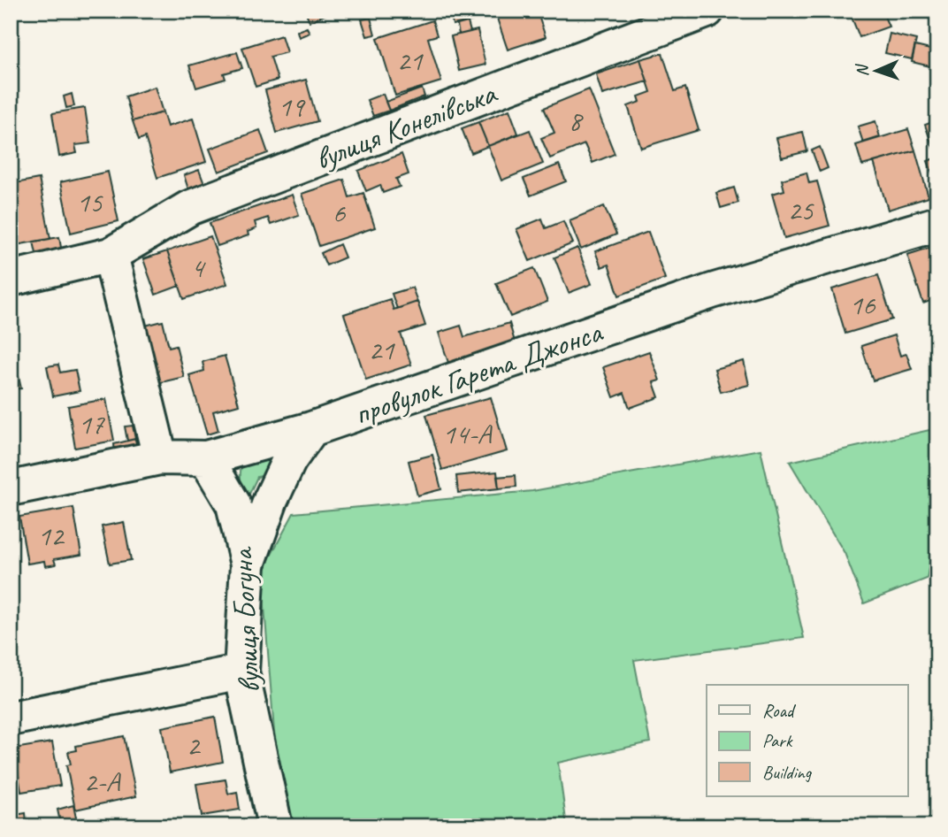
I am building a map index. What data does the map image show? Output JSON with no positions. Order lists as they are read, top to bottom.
{
  "streets": {
    "street": ["вулиця Конелівська", "провулок Гарета Джонса", "вулиця Богуна"]
  },
  "crossings": [
    ["провулок Гарета Джонса", "вулиця Богуна"]
  ],
  "house_numbers": [
    "21",
    "19",
    "8",
    "15",
    "25",
    "6",
    "4",
    "16",
    "21",
    "17",
    "14-А",
    "12",
    "2",
    "2-А"
  ],
  "legend": ["Road", "Park", "Building"],
  "north": "left"
}
